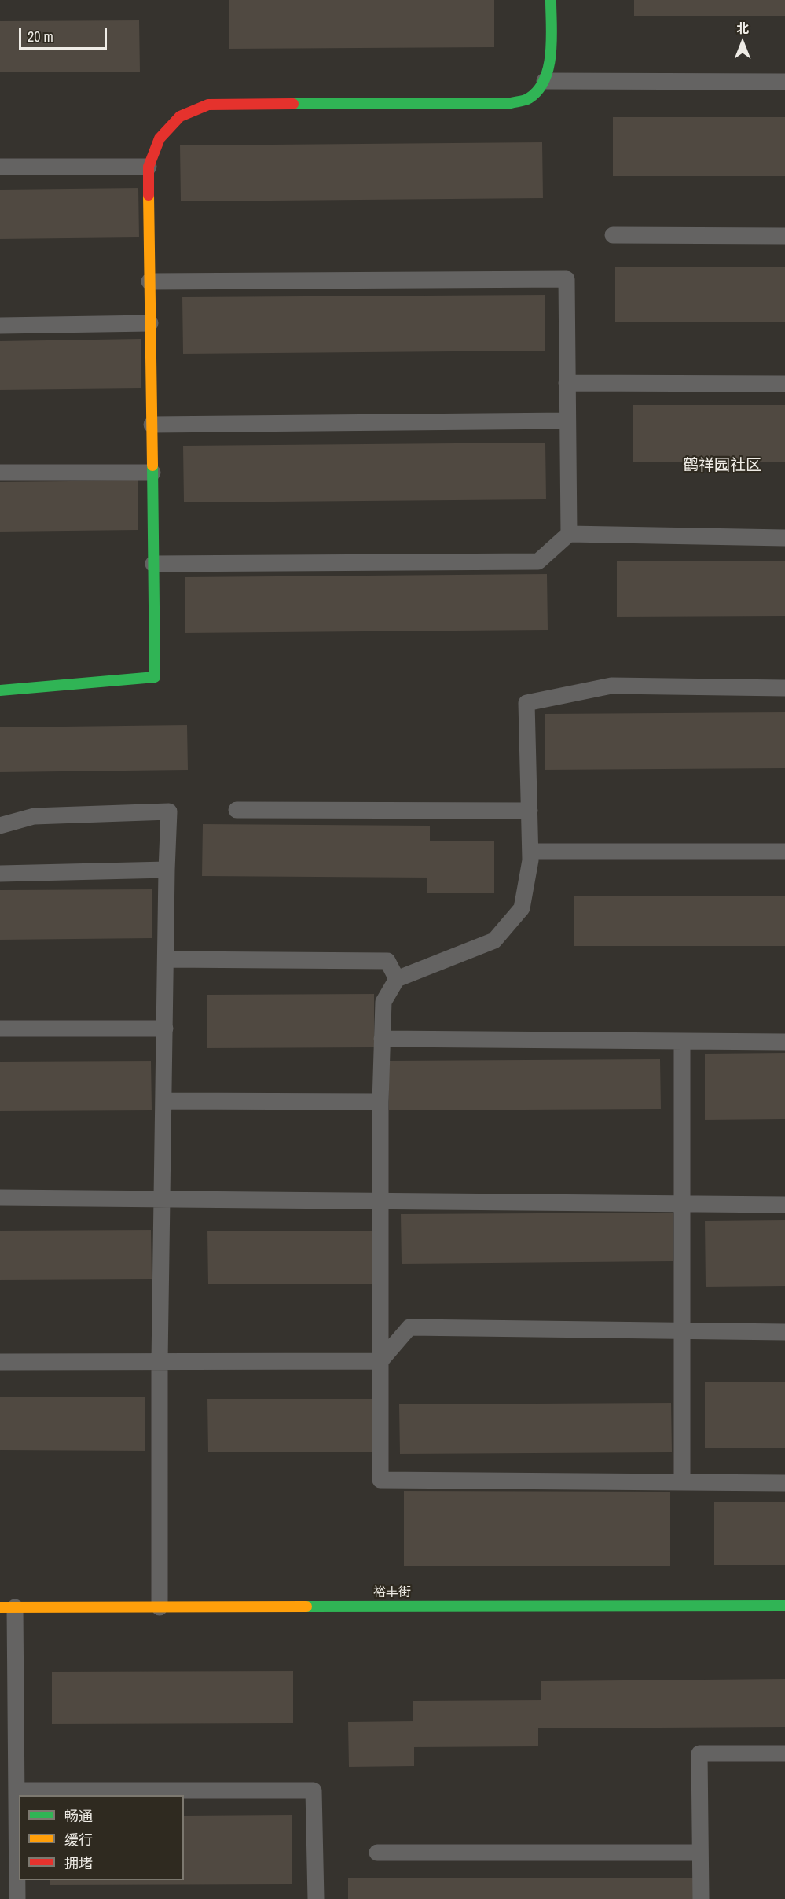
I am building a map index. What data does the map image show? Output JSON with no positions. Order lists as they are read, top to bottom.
{
  "streets": {
    "street": ["裕丰街"]
  },
  "districts": ["鹤祥园社区"],
  "legend": ["畅通", "缓行", "拥堵"],
  "scale_bar": "20 m",
  "north": "top"
}
